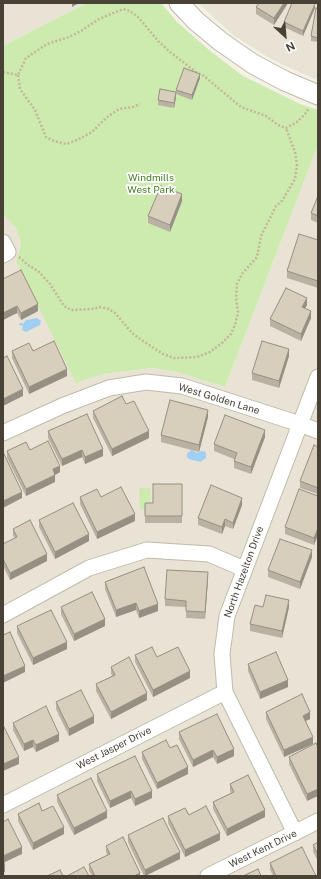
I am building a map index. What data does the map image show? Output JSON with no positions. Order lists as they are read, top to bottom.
{
  "streets": {
    "street": [
      "West Golden Lane",
      "North Hazelton Drive",
      "West Jasper Drive",
      "West Kent Drive"
    ]
  },
  "crossings": [
    ["West Golden Lane", "North Hazelton Drive"],
    ["North Hazelton Drive", "West Jasper Drive"],
    ["North Hazelton Drive", "West Kent Drive"]
  ],
  "parks": ["Windmills West Park"],
  "north": "bottom right"
}
